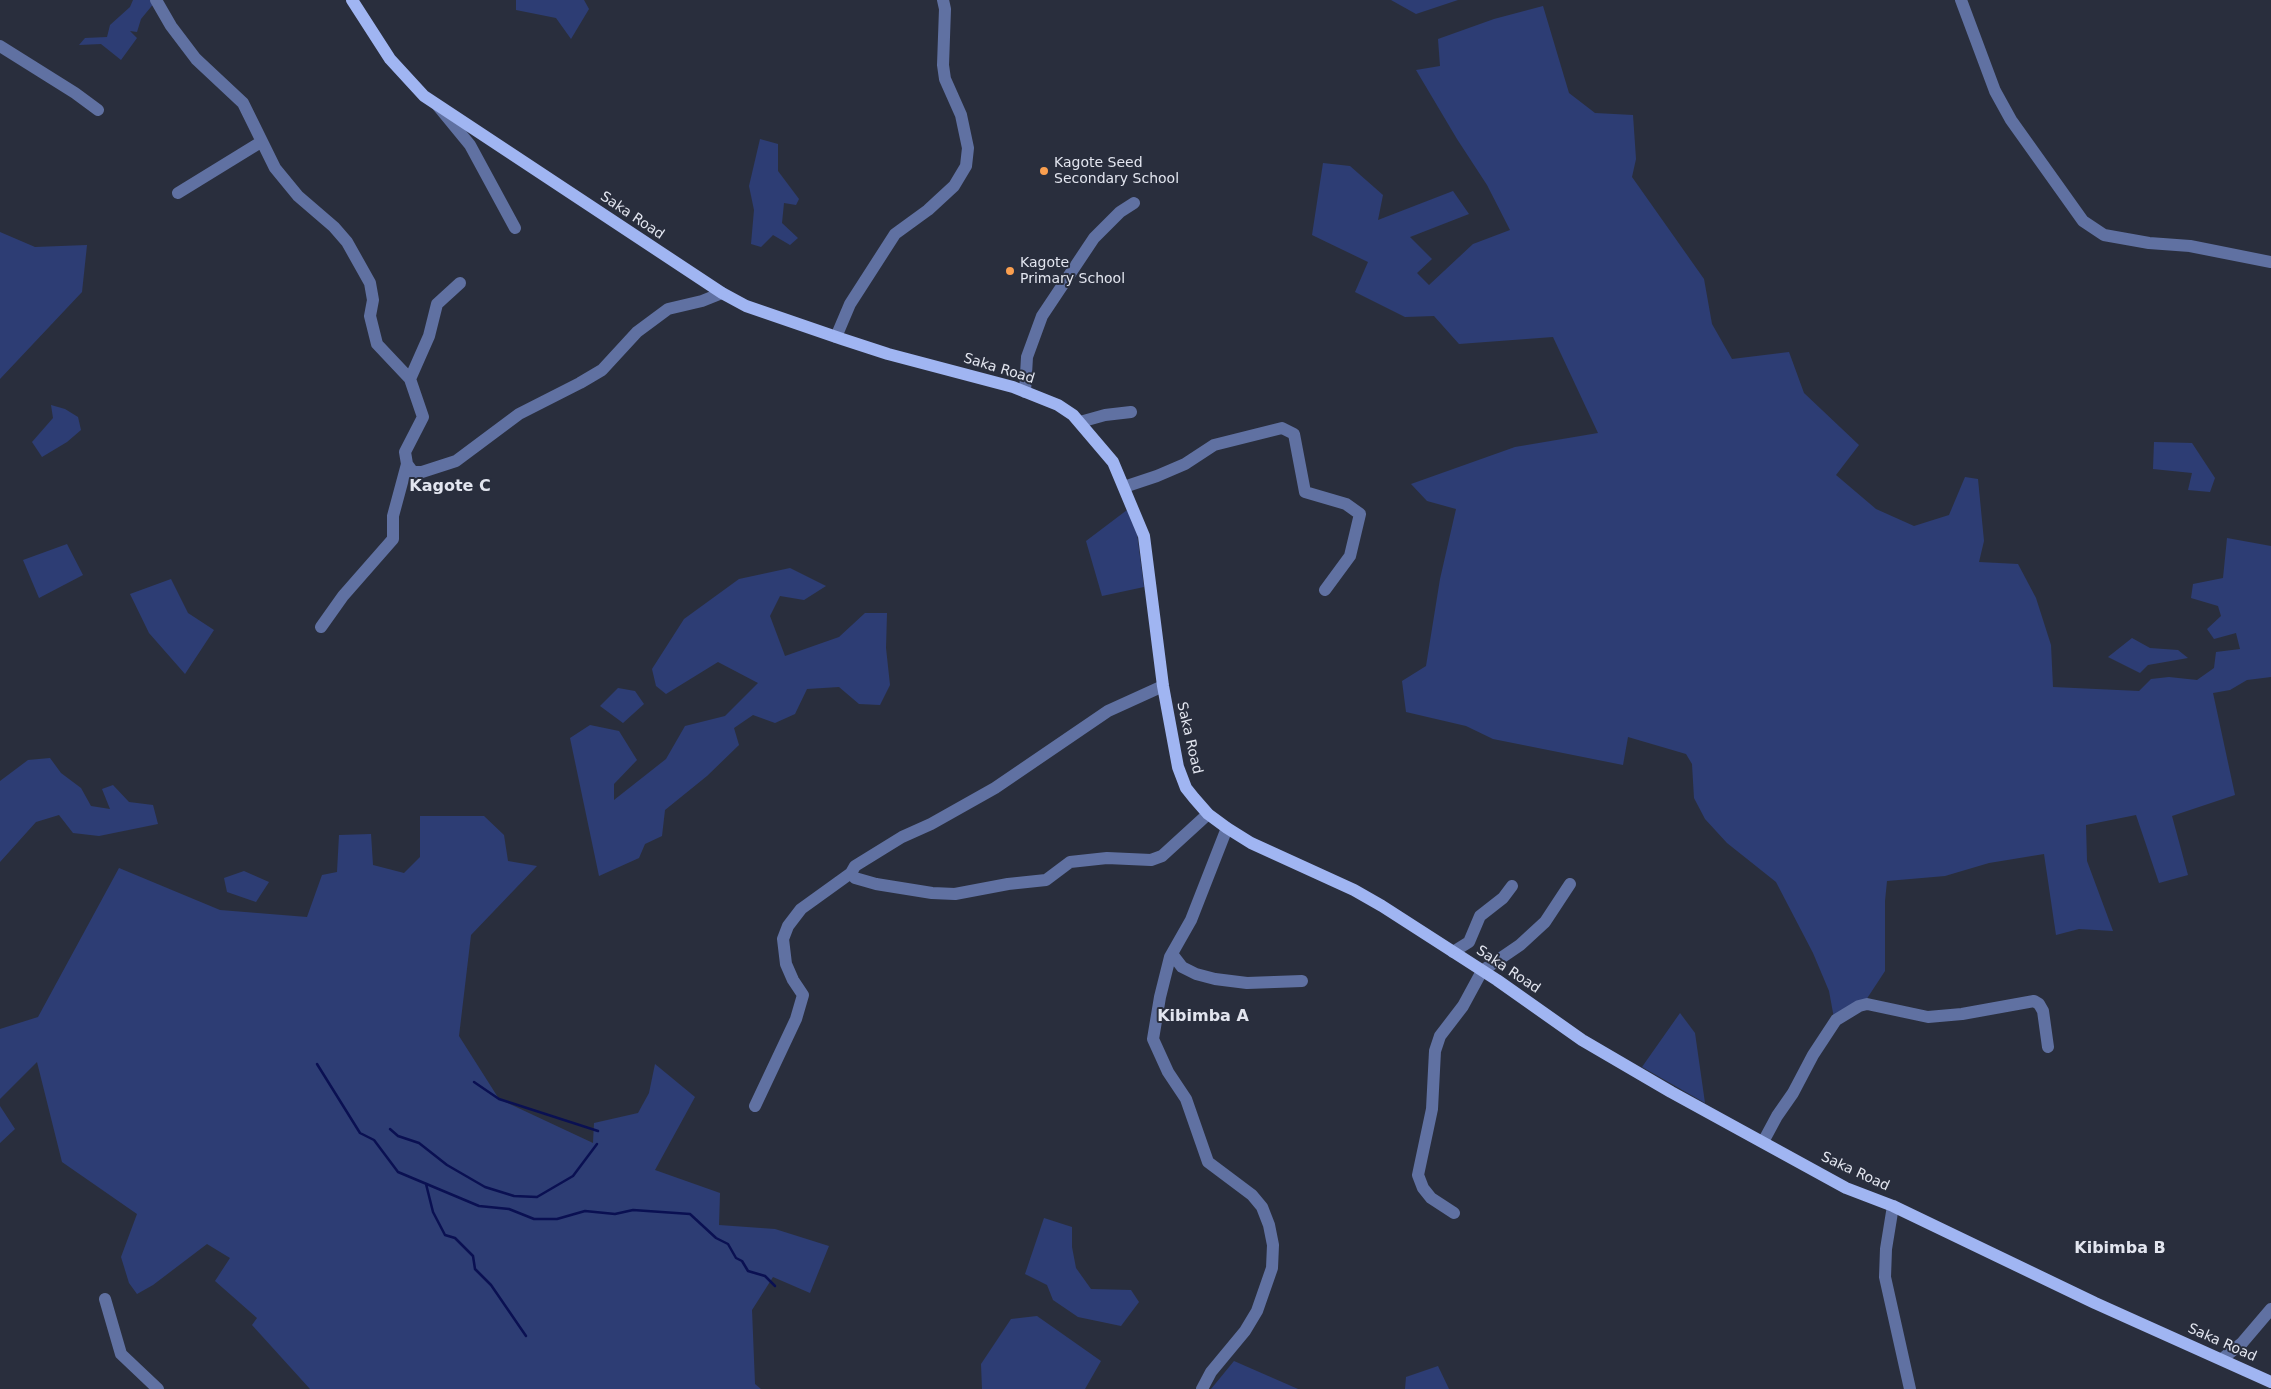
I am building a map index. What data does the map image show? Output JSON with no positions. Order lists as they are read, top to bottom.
{
  "streets": {
    "main road": ["Saka Road"]
  },
  "districts": ["Kagote C", "Kibimba A", "Kibimba B"],
  "places": ["Kagote Seed Secondary School", "Kagote Primary School"]
}
